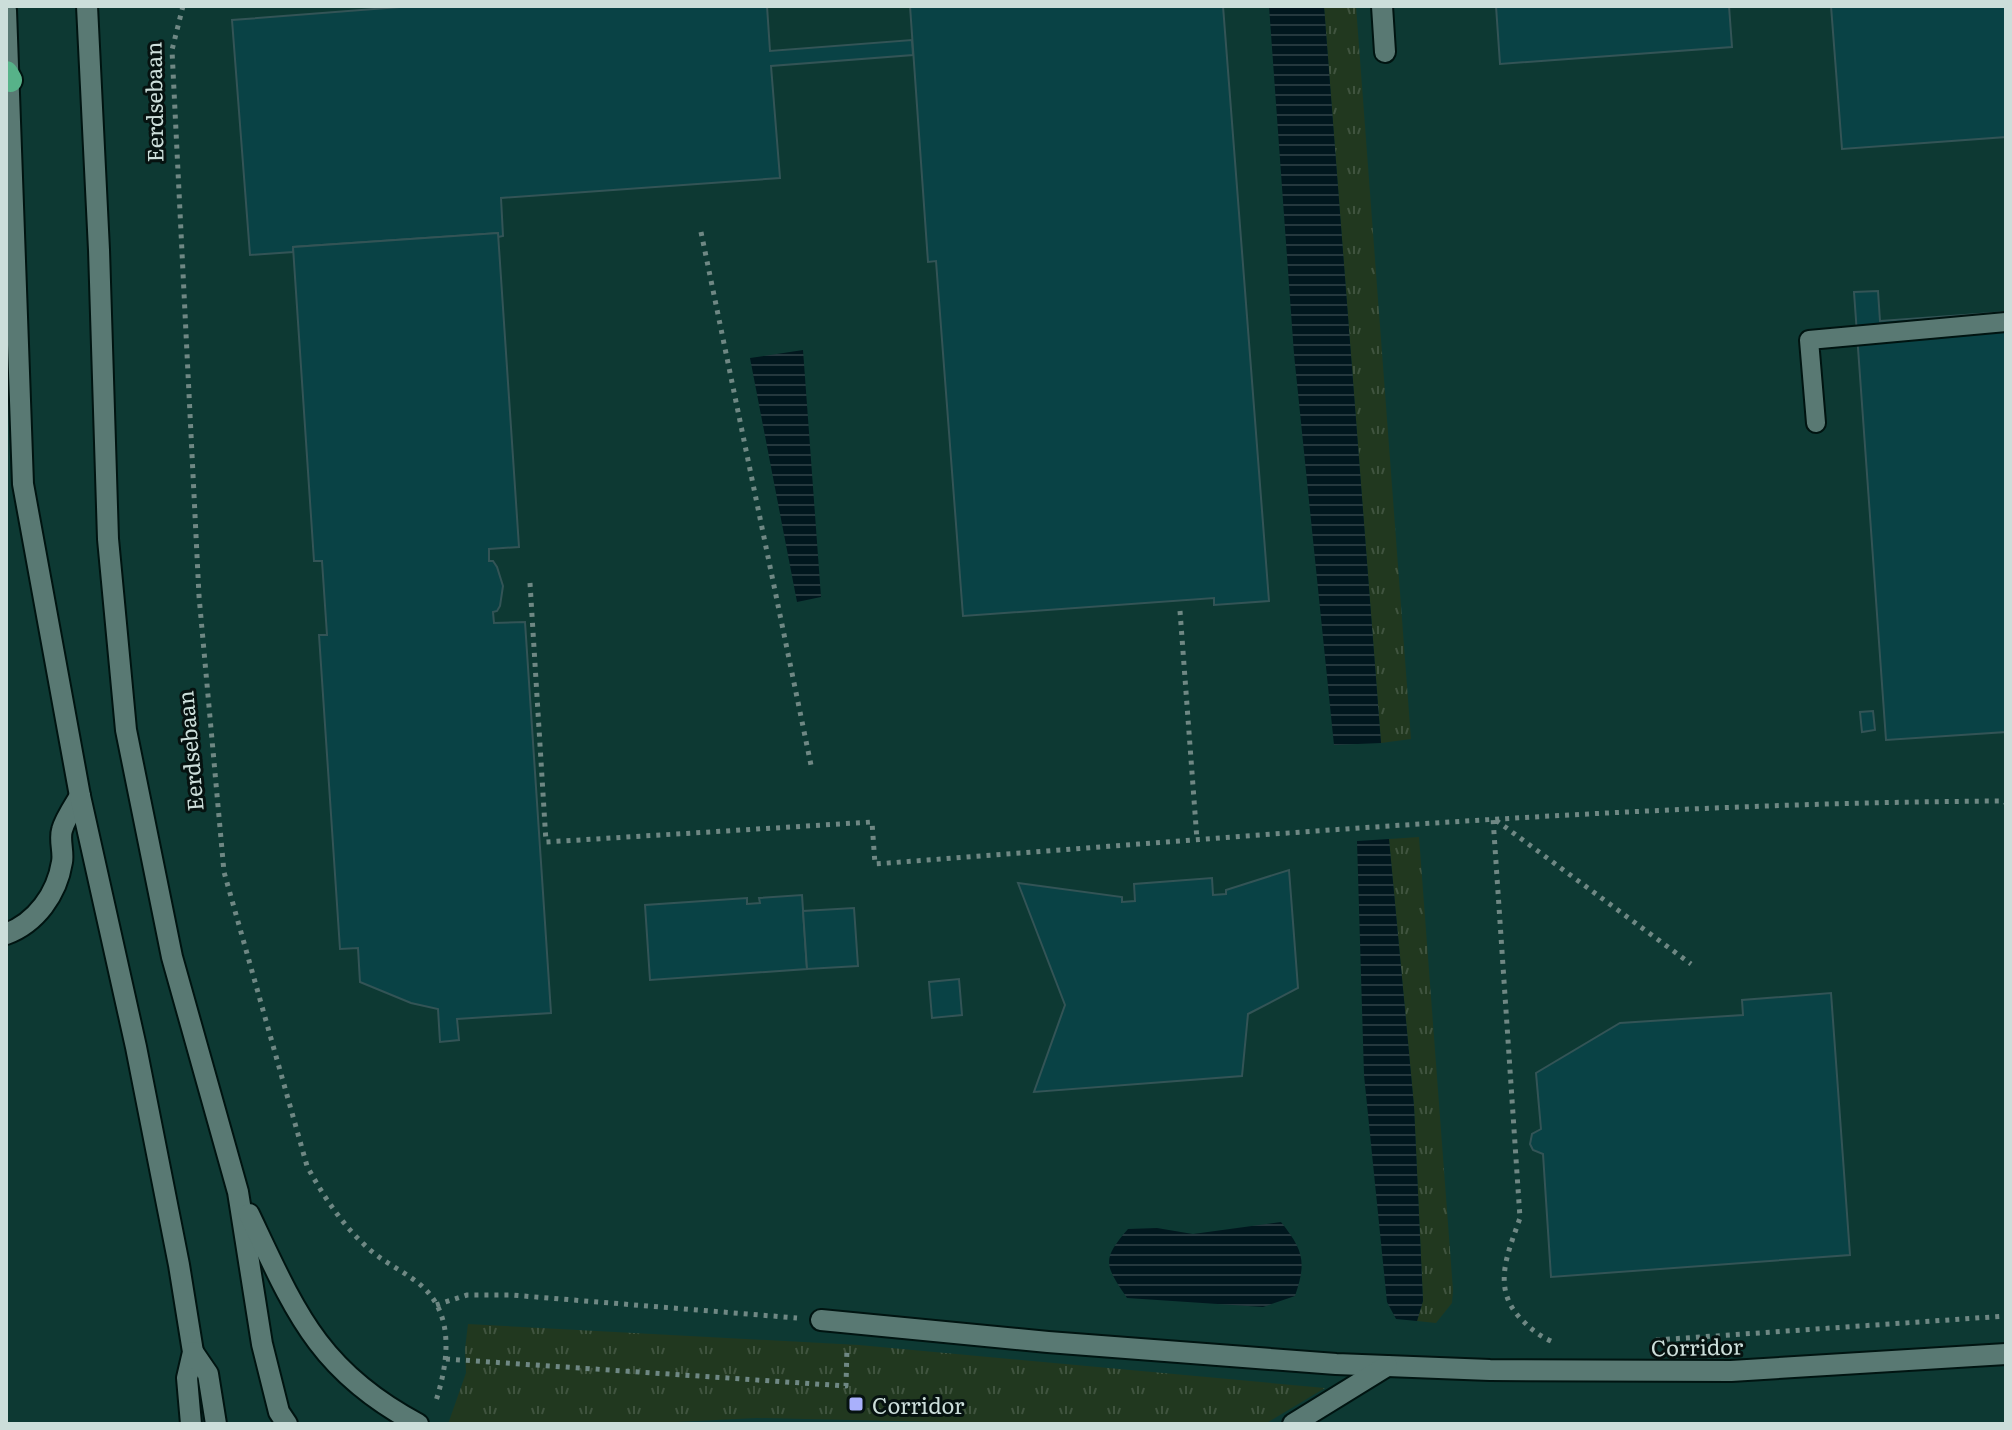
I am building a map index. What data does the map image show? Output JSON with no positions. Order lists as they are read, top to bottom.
{
  "streets": {
    "main road": ["Corridor"],
    "path": ["Eerdsebaan"]
  },
  "places": {
    "transit": ["Corridor"]
  }
}
